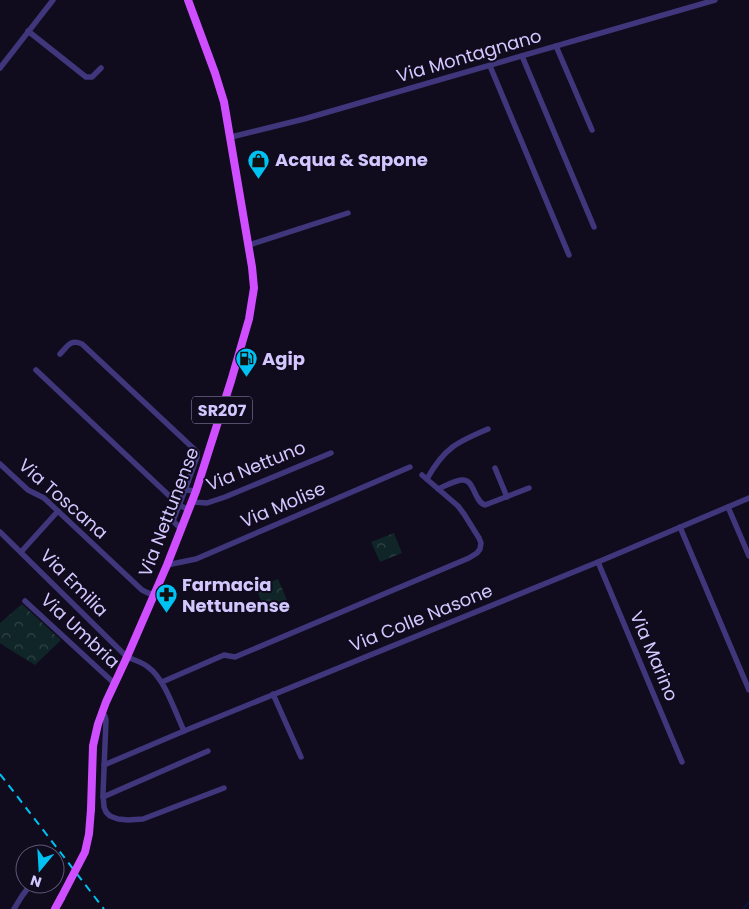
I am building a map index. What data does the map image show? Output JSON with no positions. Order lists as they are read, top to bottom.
{
  "streets": {
    "main road": ["SR207", "Via Nettunense"],
    "street": [
      "Via Montagnano",
      "Via Nettuno",
      "Via Toscana",
      "Via Molise",
      "Via Emilia",
      "Via Colle Nasone",
      "Via Umbria",
      "Via Marino"
    ]
  },
  "crossings": [
    ["Via Montagnano", "Via Nettunense"],
    ["Via Nettuno", "Via Nettunense"],
    ["Via Toscana", "Via Nettunense"],
    ["Via Molise", "Via Nettunense"],
    ["Via Nettunense", "Via Emilia"],
    ["Via Nettunense", "Via Umbria"],
    ["Via Colle Nasone", "Via Marino"]
  ],
  "places": {
    "shop": ["Acqua & Sapone"],
    "fuel station": ["Agip"],
    "pharmacy": ["Farmacia Nettunense"]
  },
  "north": "bottom"
}
